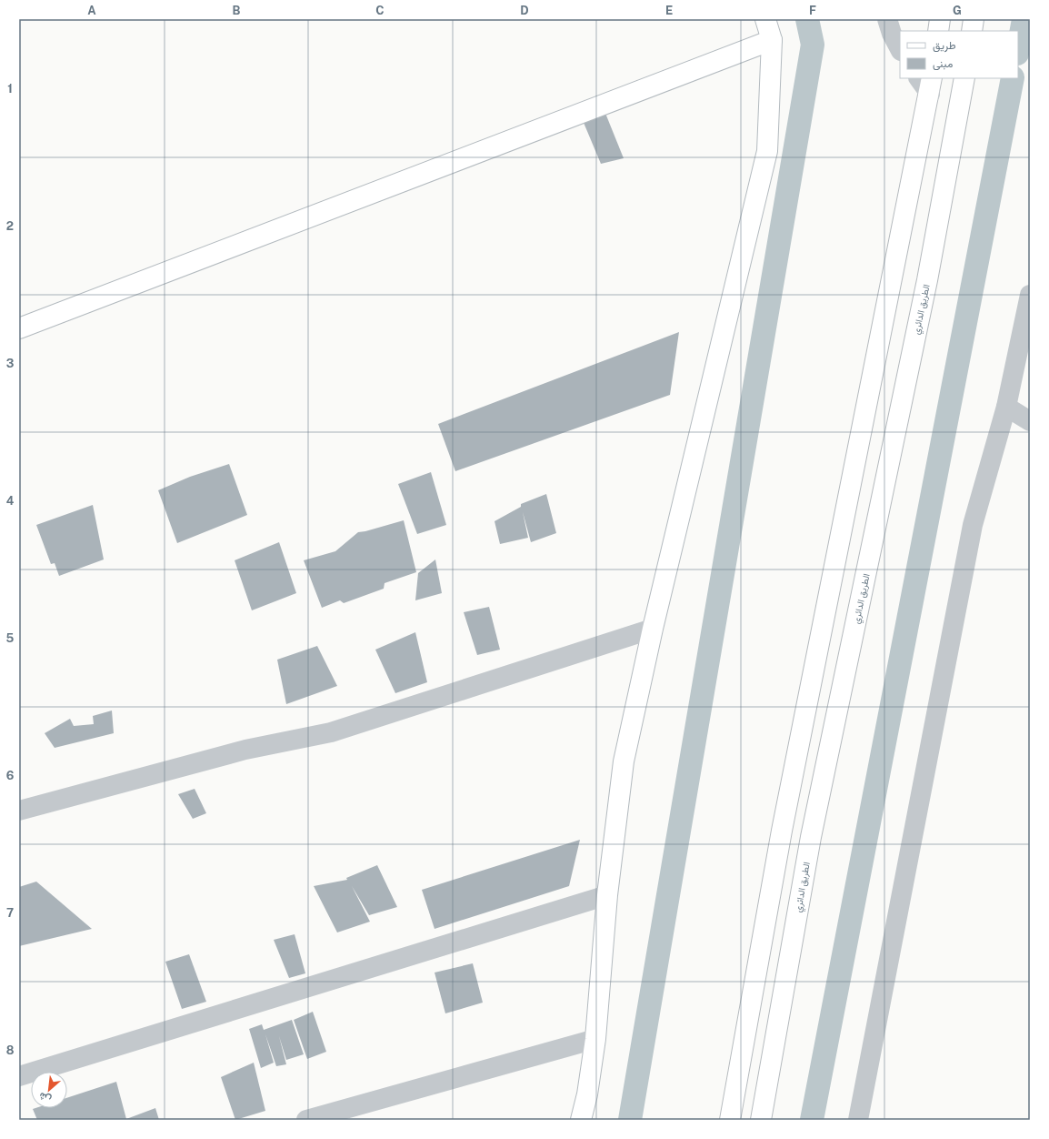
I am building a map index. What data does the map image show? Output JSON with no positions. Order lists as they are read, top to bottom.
{
  "streets": {
    "main road": ["الطريق الدائري"]
  },
  "legend": ["طريق", "مبنى"],
  "north": "bottom left",
  "grid": {
    "columns": [
      "A",
      "B",
      "C",
      "D",
      "E",
      "F",
      "G"
    ],
    "rows": [
      "1",
      "2",
      "3",
      "4",
      "5",
      "6",
      "7",
      "8"
    ]
  }
}
